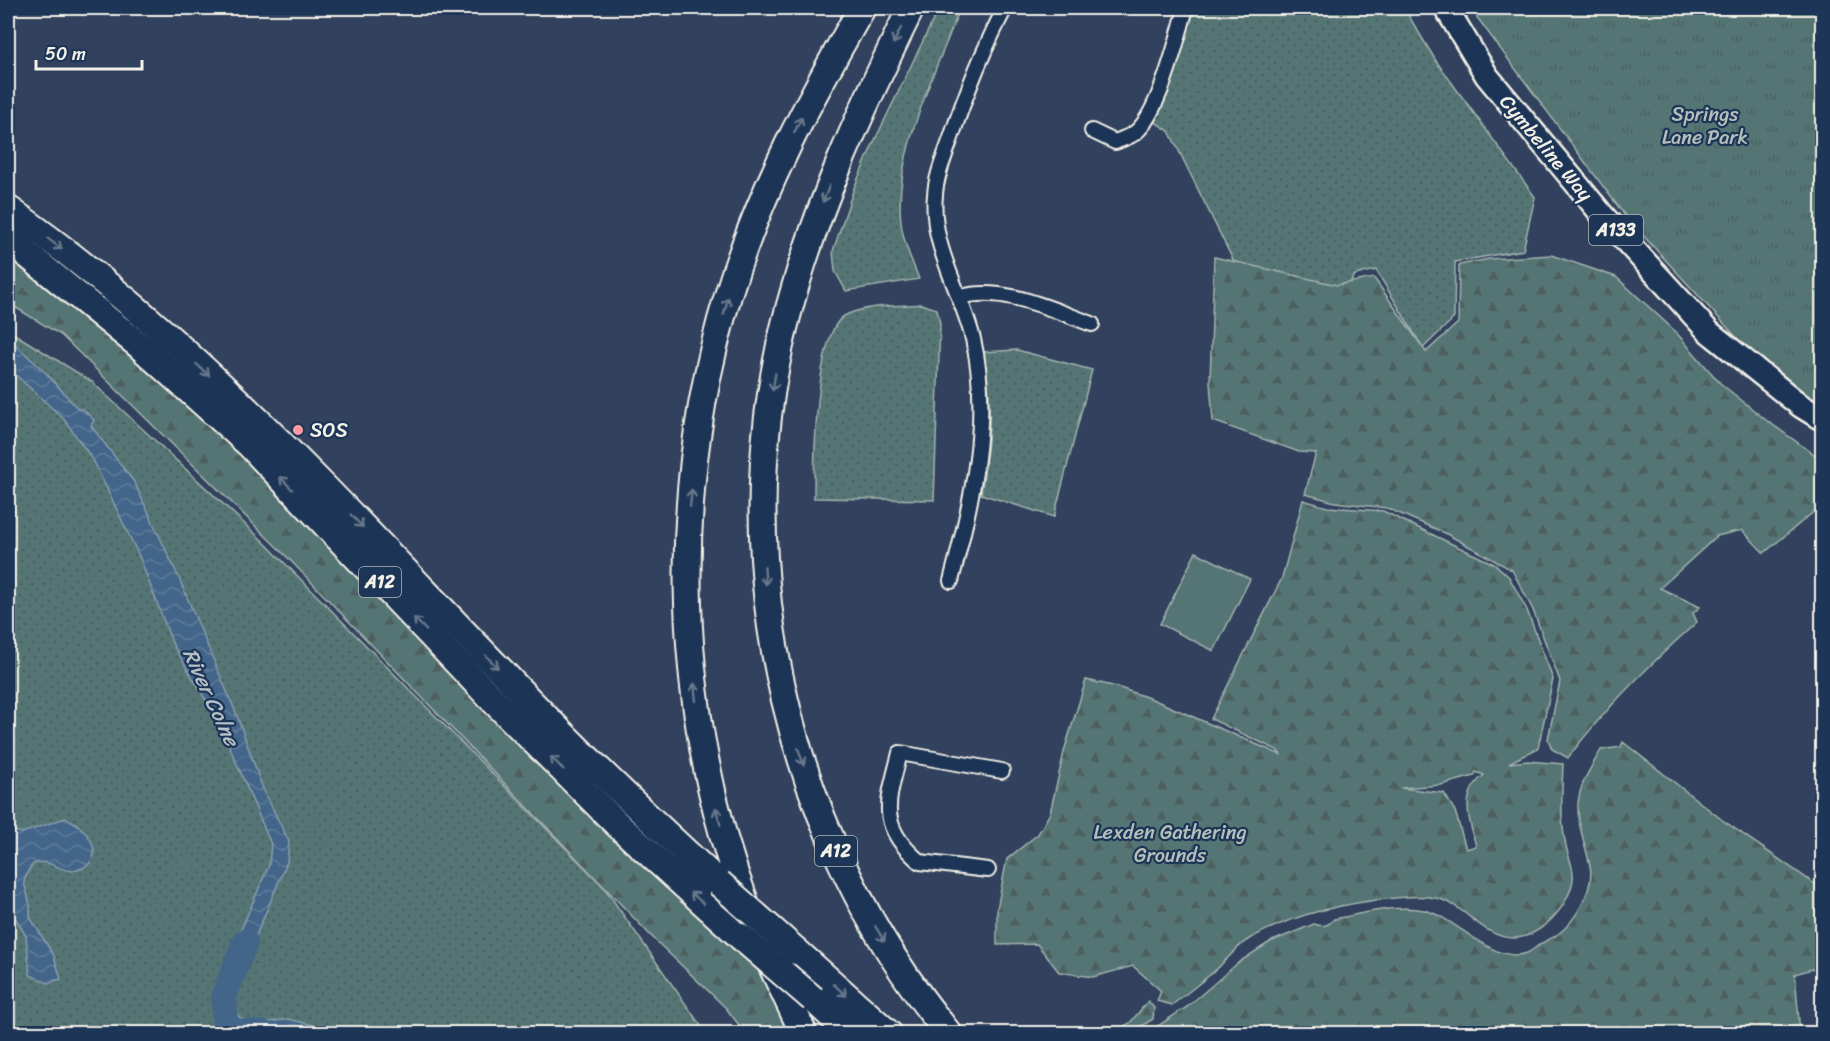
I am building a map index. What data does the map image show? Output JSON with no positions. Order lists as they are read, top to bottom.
{
  "streets": {
    "highway": ["A12"],
    "main road": ["Cymbeline Way", "A133"]
  },
  "water": ["River Colne"],
  "parks": ["Springs Lane Park", "Lexden Gathering Grounds"],
  "places": ["SOS"],
  "scale_bar": "50 m"
}
